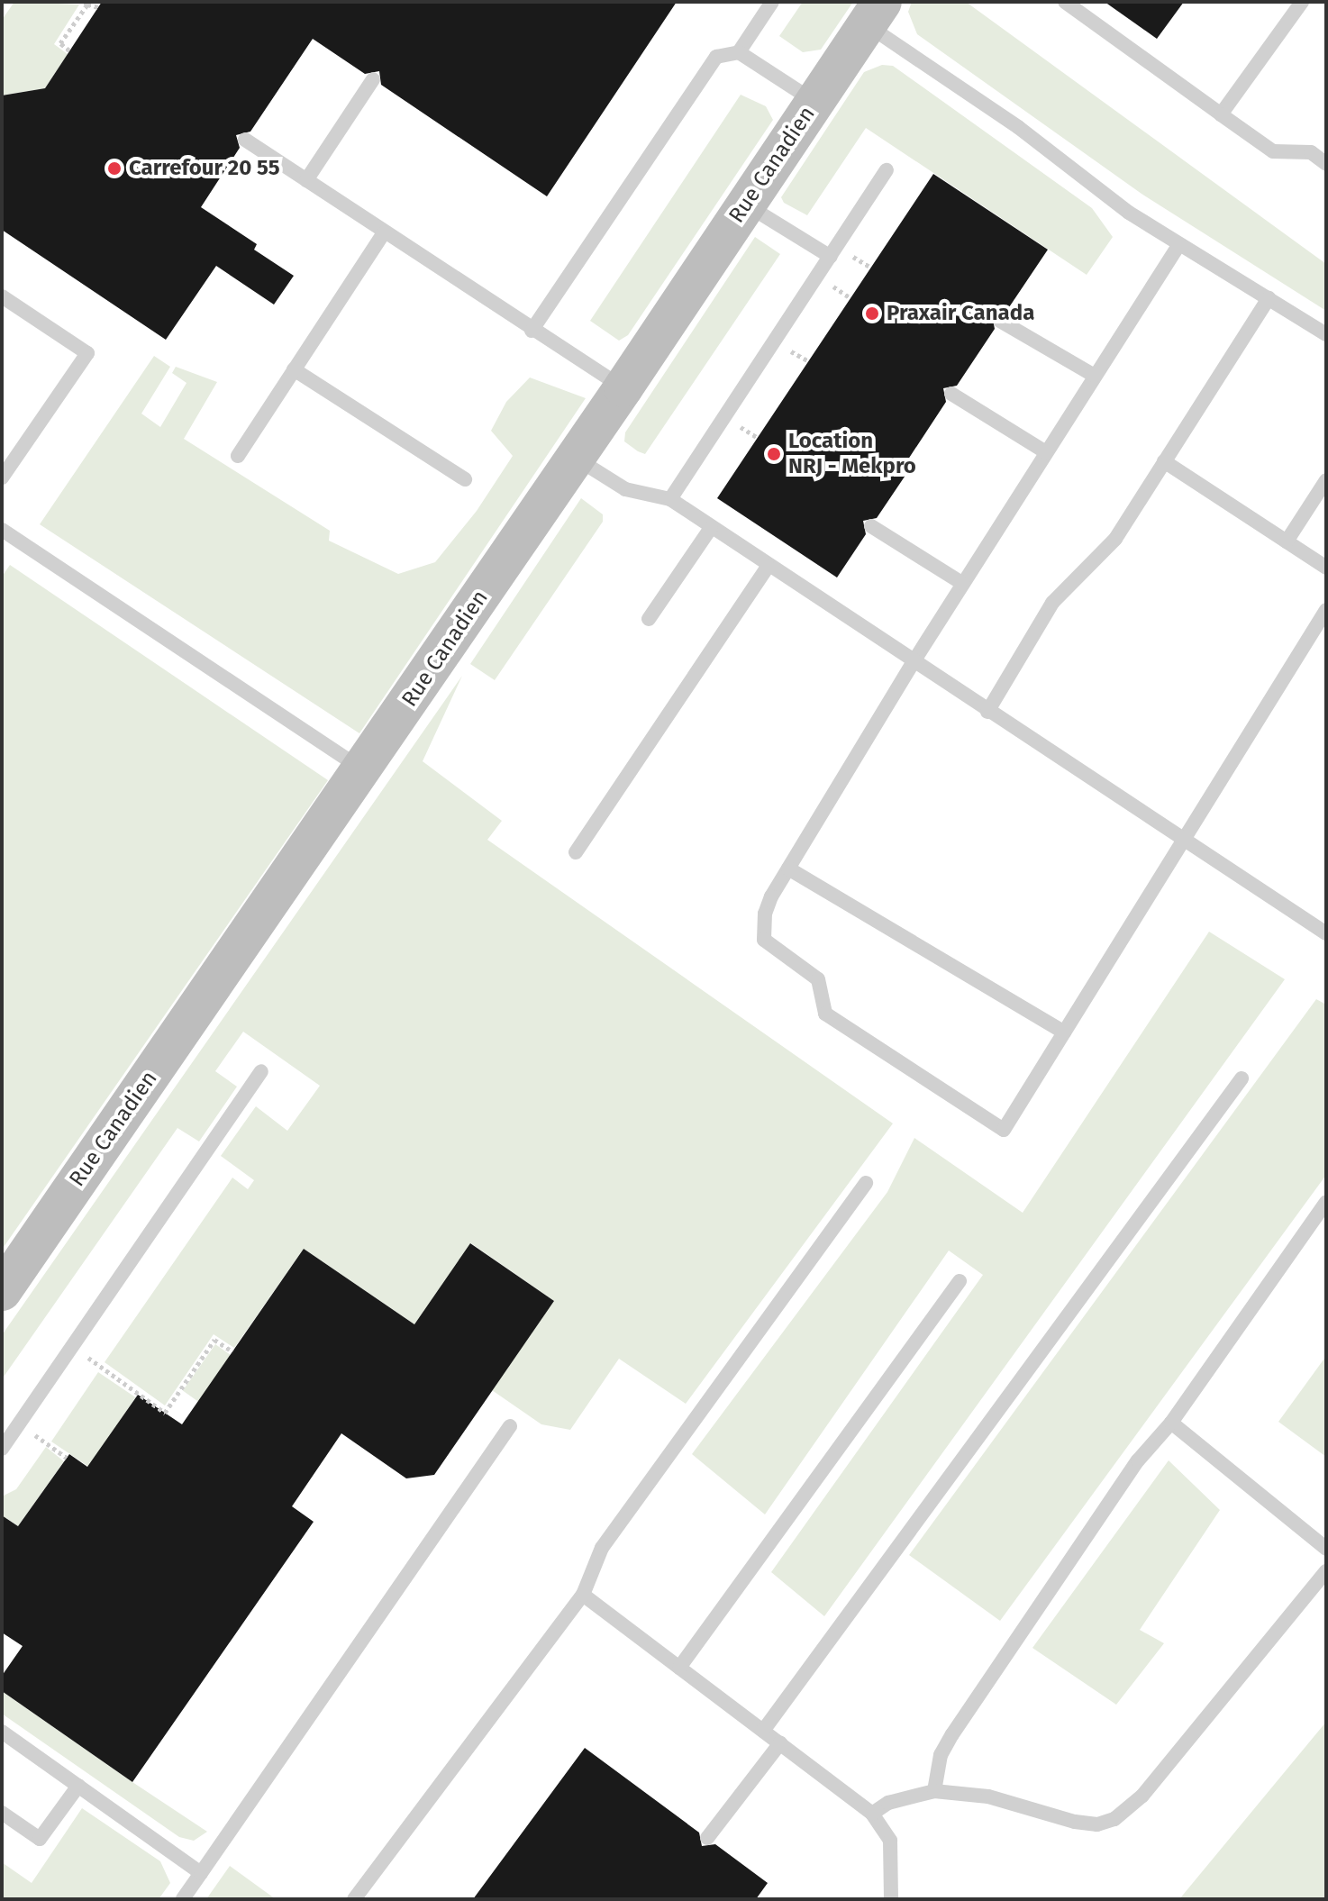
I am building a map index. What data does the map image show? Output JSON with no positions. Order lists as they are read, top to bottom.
{
  "streets": {
    "street": ["Rue Canadien"]
  },
  "places": ["Carrefour 20 55", "Praxair Canada", "Location NRJ - Mekpro"]
}
